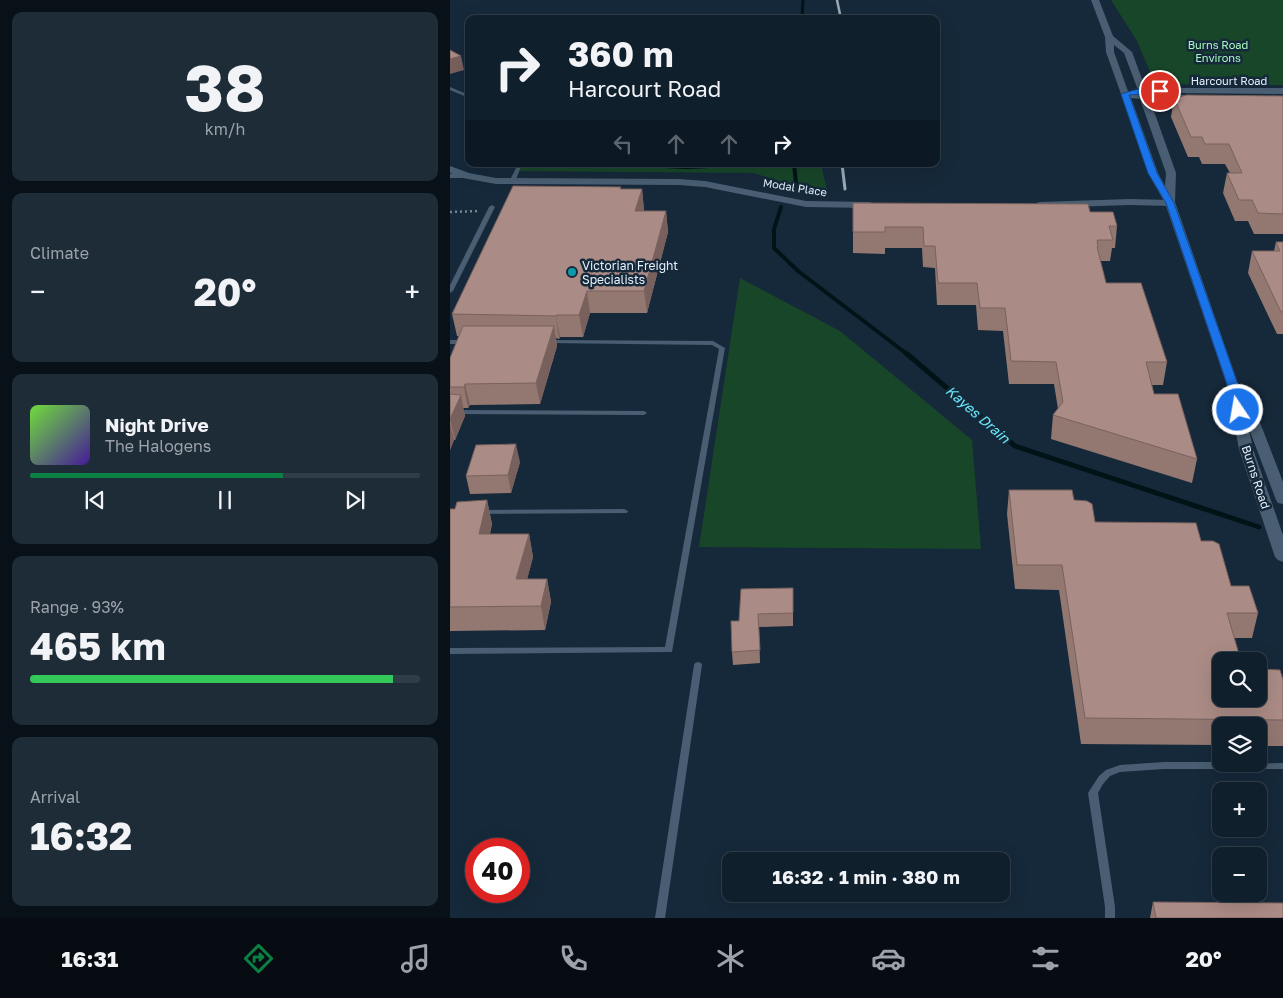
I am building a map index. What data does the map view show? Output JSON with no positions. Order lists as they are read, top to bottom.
{
  "streets": {
    "street": ["Harcourt Road", "Modal Place", "Burns Road"]
  },
  "crossings": [
    ["Harcourt Road", "Burns Road"]
  ],
  "water": ["Kayes Drain"],
  "parks": ["Burns Road Environs"],
  "places": ["Victorian Freight Specialists"],
  "page": {
    "tile": [
      ["38", "km/h"],
      "Climate",
      ["Range · 93%", "465 km"],
      ["Arrival", "16:32"]
    ],
    "turn": ["360 m", "Harcourt Road"],
    "heat": ["−", "20°", "+"],
    "song": ["Night Drive", "The Halogens"],
    "map_buttons": ["+", "−"],
    "limit": "40",
    "trip": "16:32 · 1 min · 380 m",
    "tabs": ["16:31", "20°"]
  }
}
